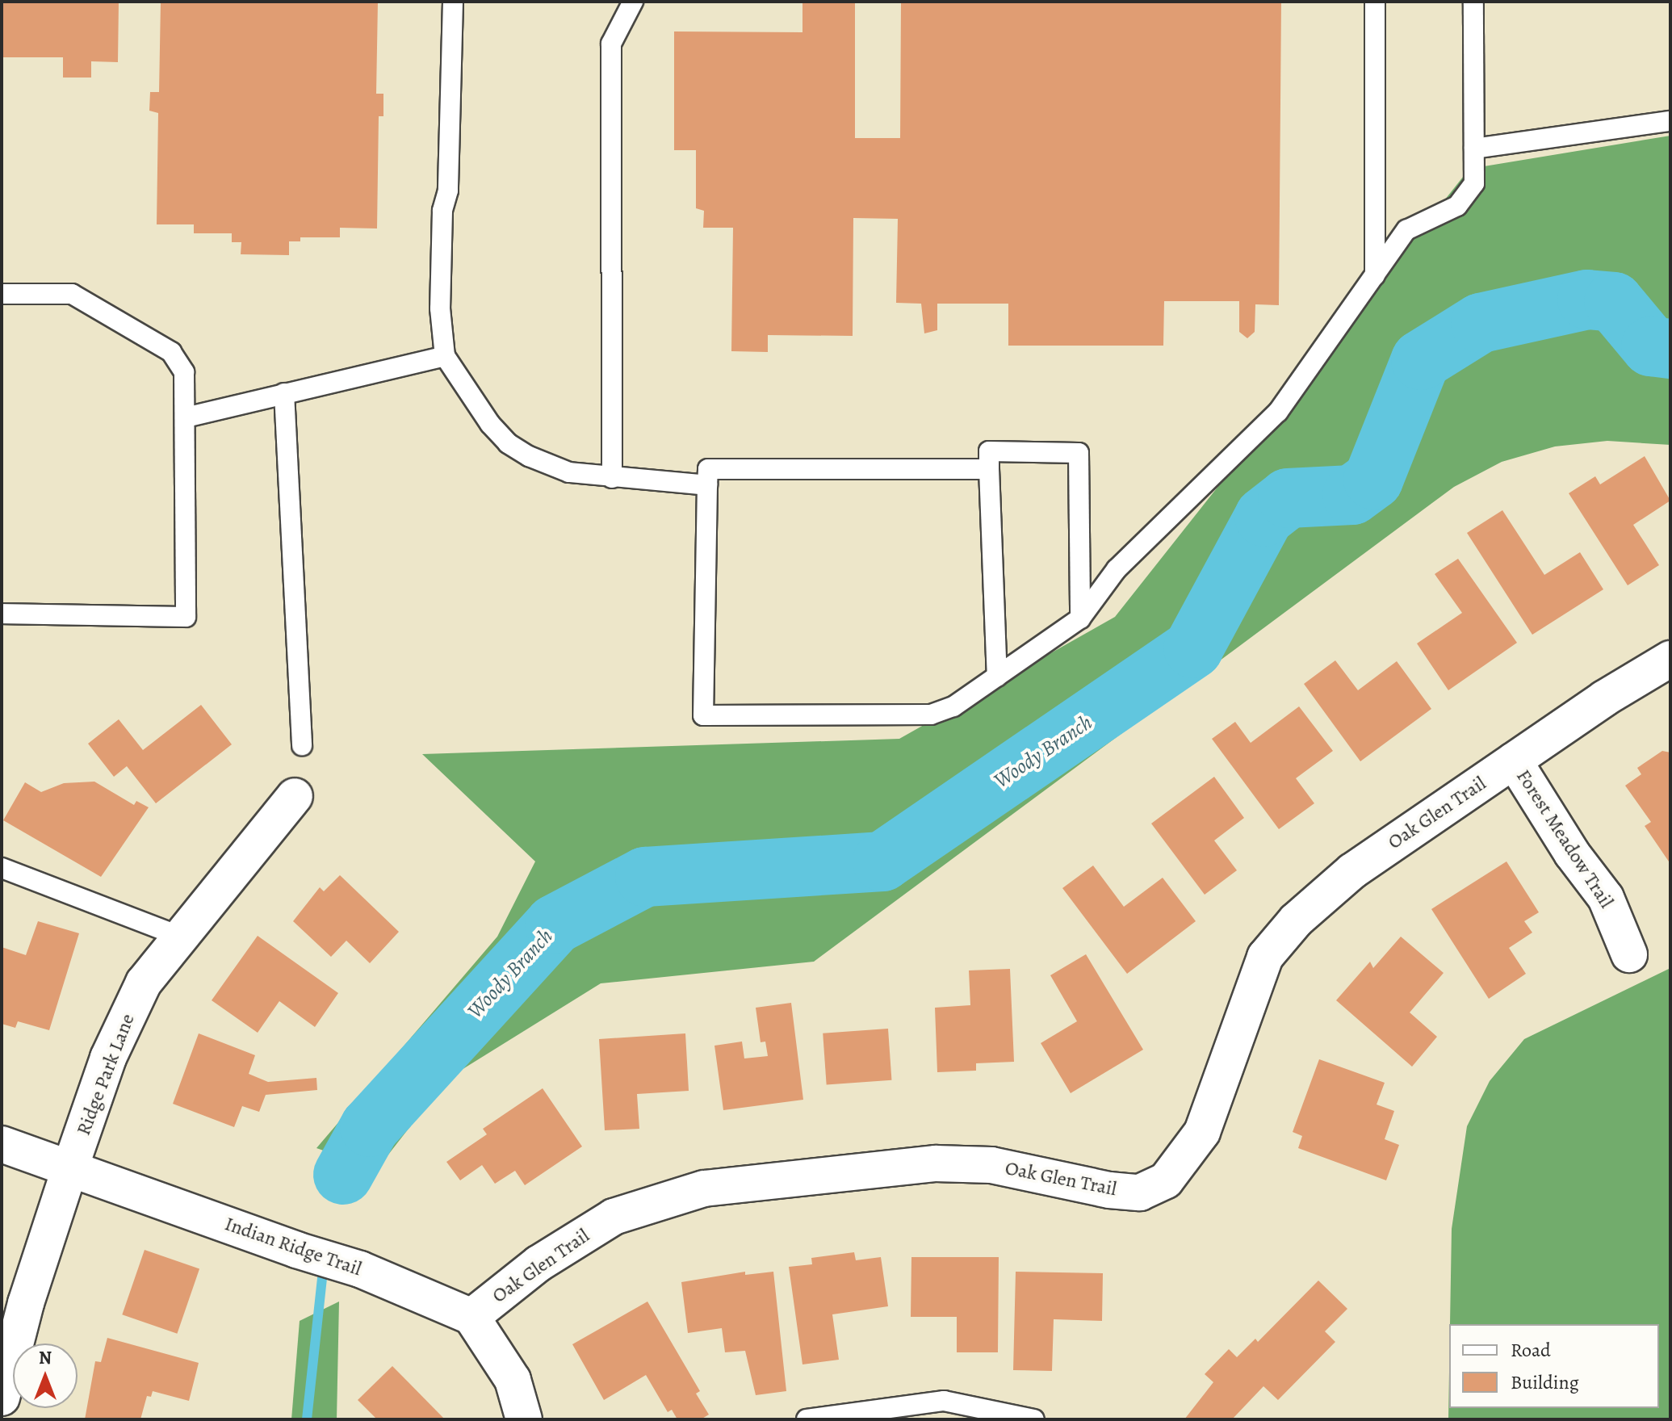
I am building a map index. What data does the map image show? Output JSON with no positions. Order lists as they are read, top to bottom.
{
  "streets": {
    "street": [
      "Oak Glen Trail",
      "Forest Meadow Trail",
      "Ridge Park Lane",
      "Indian Ridge Trail"
    ]
  },
  "crossings": [
    ["Oak Glen Trail", "Forest Meadow Trail"],
    ["Oak Glen Trail", "Indian Ridge Trail"],
    ["Ridge Park Lane", "Indian Ridge Trail"]
  ],
  "water": ["Woody Branch"],
  "legend": ["Road", "Building"],
  "north": "top"
}
